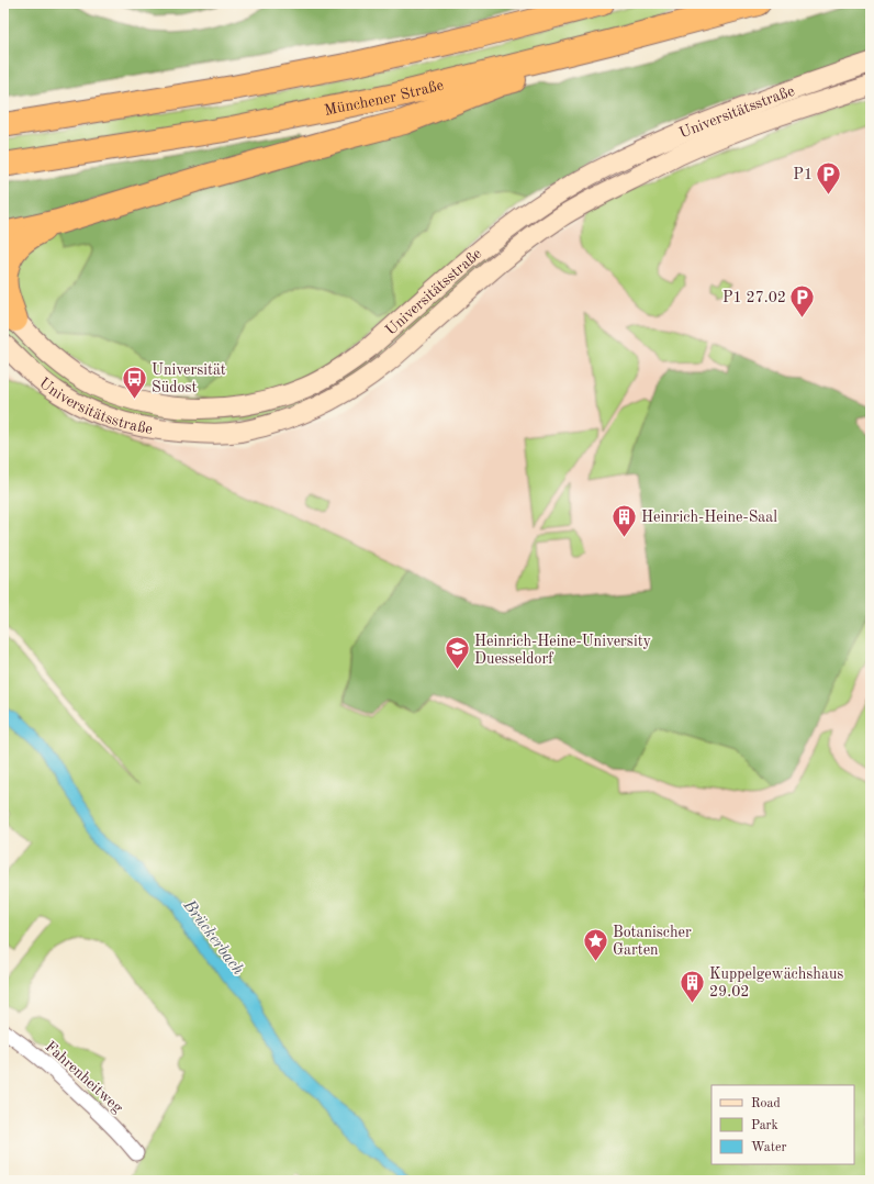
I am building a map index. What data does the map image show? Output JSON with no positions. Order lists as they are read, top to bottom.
{
  "streets": {
    "highway": ["Münchener Straße"],
    "street": ["Universitätsstraße", "Fahrenheitweg"]
  },
  "water": ["Brückerbach"],
  "places": {
    "parking": ["P1", "P1 27.02"],
    "bus stop": ["Universität Südost"],
    "building": ["Heinrich-Heine-Saal", "Kuppelgewächshaus 29.02"],
    "school or university": ["Heinrich-Heine-University Duesseldorf"],
    "place": ["Botanischer Garten"]
  },
  "legend": ["Road", "Park", "Water"]
}
